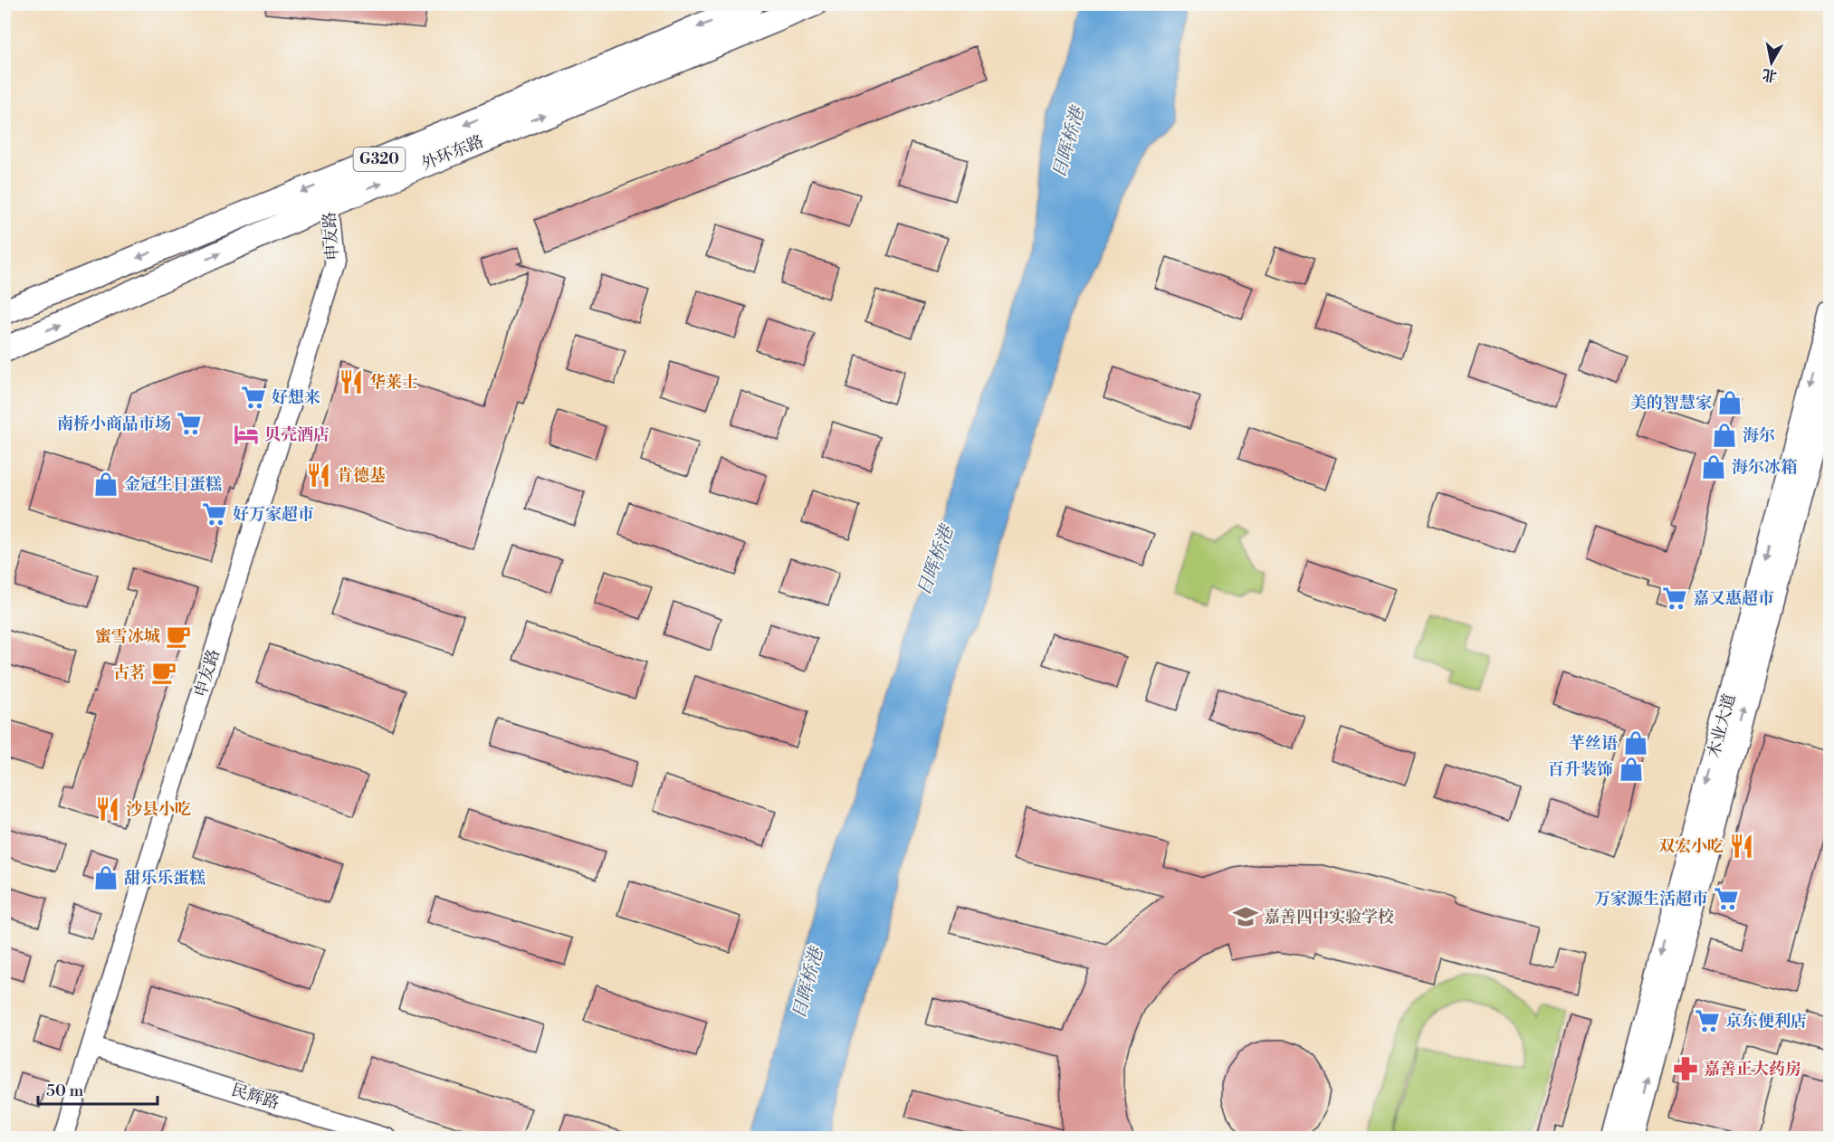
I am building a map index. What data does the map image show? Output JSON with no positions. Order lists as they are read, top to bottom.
{
  "streets": {
    "highway": ["外环东路", "G320"],
    "main road": ["木业大道"],
    "street": ["申友路", "民辉路"]
  },
  "crossings": [
    ["外环东路", "申友路"],
    ["申友路", "民辉路"]
  ],
  "water": ["日晖桥港"],
  "places": {
    "restaurant": [
      "华莱士",
      "肯德基",
      "沙县小吃",
      "双宏小吃"
    ],
    "supermarket": [
      "好想来",
      "南桥小商品市场",
      "好万家超市",
      "嘉又惠超市",
      "万家源生活超市",
      "京东便利店"
    ],
    "shop": [
      "美的智慧家",
      "海尔",
      "海尔冰箱",
      "金冠生日蛋糕",
      "芊丝语",
      "百升装饰",
      "甜乐乐蛋糕"
    ],
    "hotel": ["贝壳酒店"],
    "cafe": ["蜜雪冰城", "古茗"],
    "school or university": ["嘉善四中实验学校"],
    "pharmacy": ["嘉善正大药房"]
  },
  "scale_bar": "50 m",
  "north": "bottom"
}
